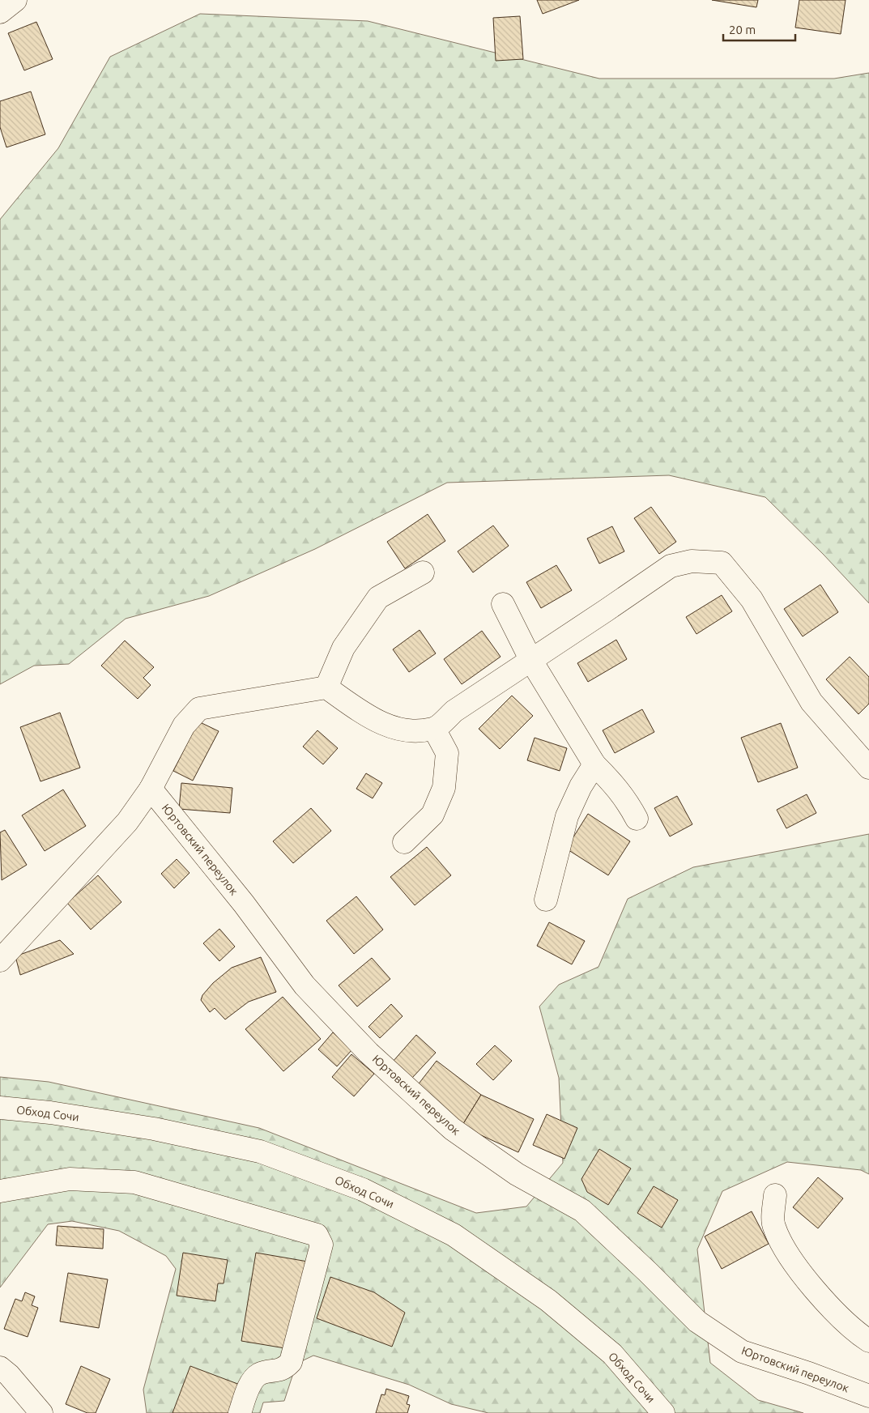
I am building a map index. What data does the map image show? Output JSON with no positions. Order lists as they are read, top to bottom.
{
  "streets": {
    "main road": ["Юртовский переулок", "Обход Сочи"]
  },
  "scale_bar": "20 m"
}
